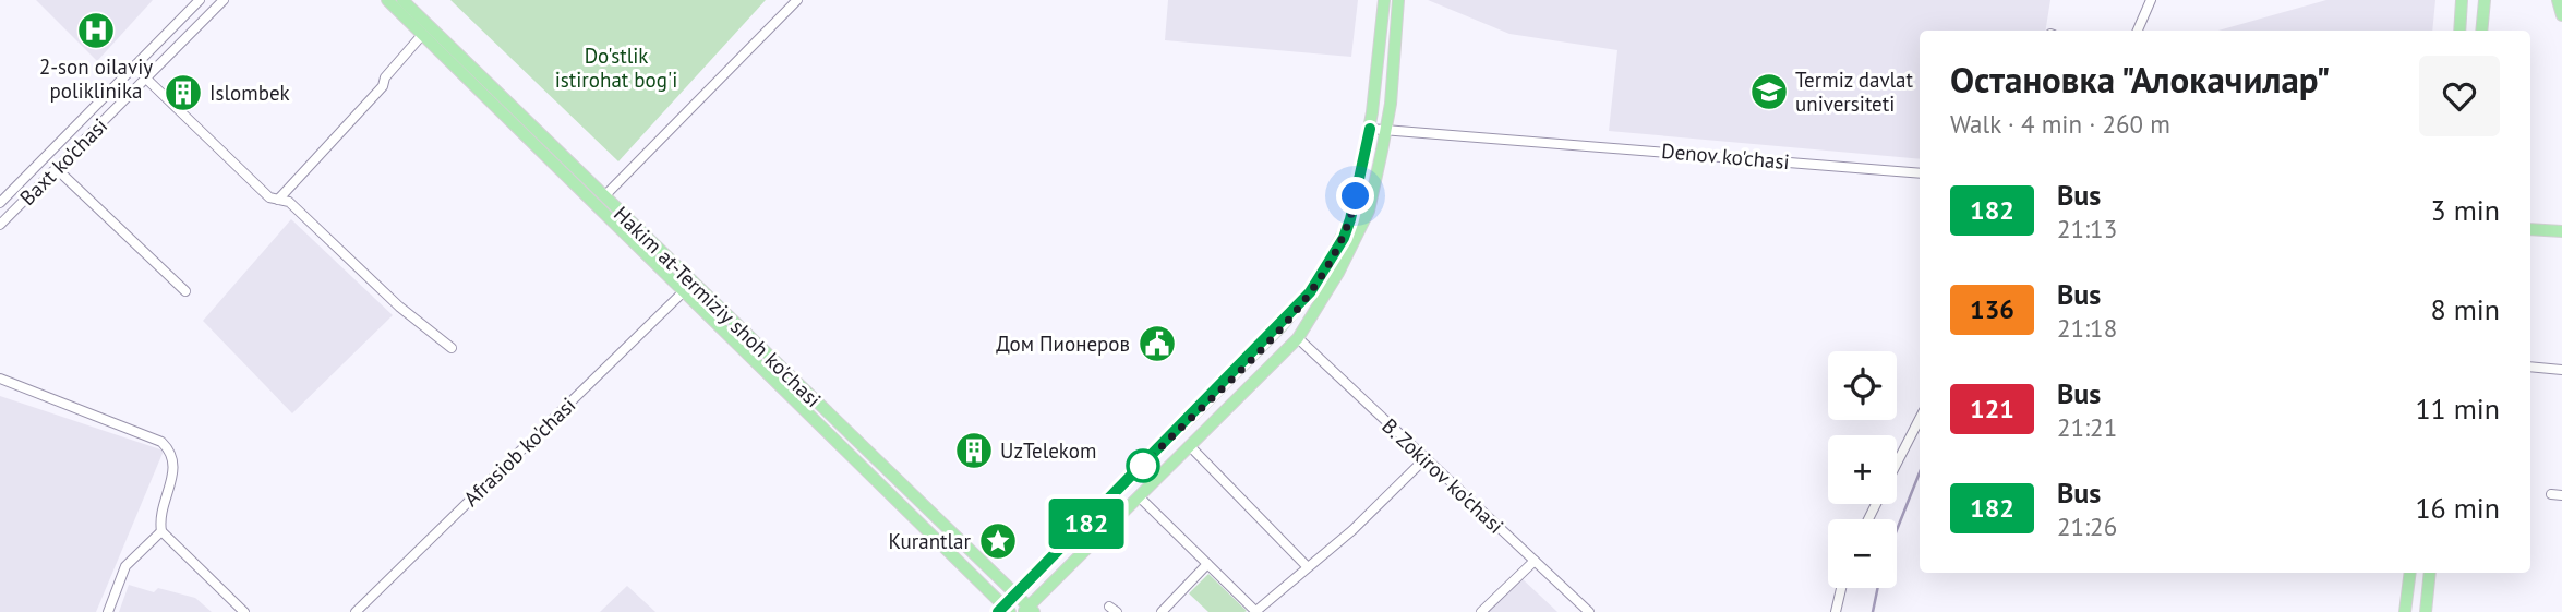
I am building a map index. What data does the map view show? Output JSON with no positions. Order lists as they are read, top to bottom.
{
  "streets": {
    "main road": ["Hakim at-Termiziy shoh ko'chasi"],
    "street": [
      "Denov ko'chasi",
      "Baxt ko'chasi",
      "Afrasiob ko'chasi",
      "B. Zokirov ko'chasi"
    ]
  },
  "crossings": [
    ["Hakim at-Termiziy shoh ko'chasi", "Afrasiob ko'chasi"]
  ],
  "parks": ["Do'stlik istirohat bog'i"],
  "places": {
    "hospital": ["2-son oilaviy poliklinika"],
    "school or university": ["Termiz davlat universiteti"],
    "building": ["Islombek", "UzTelekom"],
    "public building": ["Дом Пионеров"],
    "place": ["Kurantlar"]
  },
  "lines": ["bus line 182"],
  "page": {
    "on_map": "182",
    "heading": ["Остановка \"Алокачилар\"", "Walk · 4 min · 260 m"],
    "list": [
      {
        "mark": "182",
        "name": "Bus",
        "note": "21:13",
        "value": "3 min"
      },
      {
        "mark": "136",
        "name": "Bus",
        "note": "21:18",
        "value": "8 min"
      },
      {
        "mark": "121",
        "name": "Bus",
        "note": "21:21",
        "value": "11 min"
      },
      {
        "mark": "182",
        "name": "Bus",
        "note": "21:26",
        "value": "16 min"
      }
    ],
    "map_buttons": ["+", "−"]
  }
}
